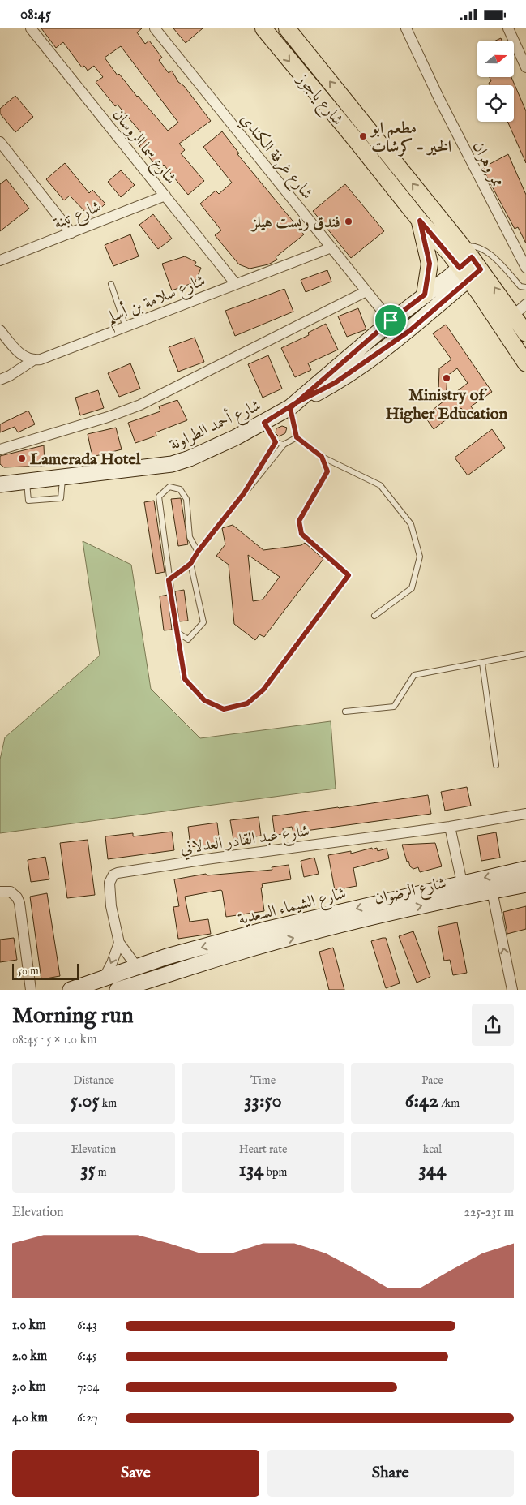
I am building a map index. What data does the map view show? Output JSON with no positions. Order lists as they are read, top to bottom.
{
  "streets": {
    "main road": [
      "شارع ياجوز",
      "شارع أحمد الطراونة",
      "شارع الرضوان",
      "شارع الشيماء السعدية"
    ],
    "street": [
      "شارع سما الروسان",
      "شارع غرفة الكندي",
      "ممر وهران",
      "شارع تبنة",
      "شارع سلامة بن أسلم",
      "شارع عبد القادر العدلاني"
    ]
  },
  "crossings": [
    ["شارع ياجوز", "شارع أحمد الطراونة"],
    ["شارع سما الروسان", "شارع تبنة"],
    ["شارع سما الروسان", "شارع سلامة بن أسلم"],
    ["شارع غرفة الكندي", "شارع سلامة بن أسلم"],
    ["شارع غرفة الكندي", "شارع أحمد الطراونة"],
    ["شارع عبد القادر العدلاني", "شارع الشيماء السعدية"],
    ["شارع الرضوان", "شارع الشيماء السعدية"]
  ],
  "one_way": ["شارع الرضوان", "شارع الشيماء السعدية"],
  "places": [
    "مطعم ابو الخير - كرشات",
    "فندق ريست هيلز",
    "Ministry of Higher Education",
    "Lamerada Hotel"
  ],
  "scale_bar": "50 m",
  "north": "right",
  "page": {
    "status": "08:45",
    "scale": "50 m",
    "heading": ["Morning run", "08:45 · 5 × 1.0 km"],
    "stats": [
      ["Distance", "5.05 km"],
      ["Time", "33:50"],
      ["Pace", "6:42 /km"],
      ["Elevation", "35 m"],
      ["Heart rate", "134 bpm"],
      ["kcal", "344"]
    ],
    "chart": ["Elevation", "225–231 m"],
    "list": [
      {
        "name": "1.0 km",
        "note": "6:43"
      },
      {
        "name": "2.0 km",
        "note": "6:45"
      },
      {
        "name": "3.0 km",
        "note": "7:04"
      },
      {
        "name": "4.0 km",
        "note": "6:27"
      }
    ],
    "buttons": ["Save", "Share"]
  }
}
